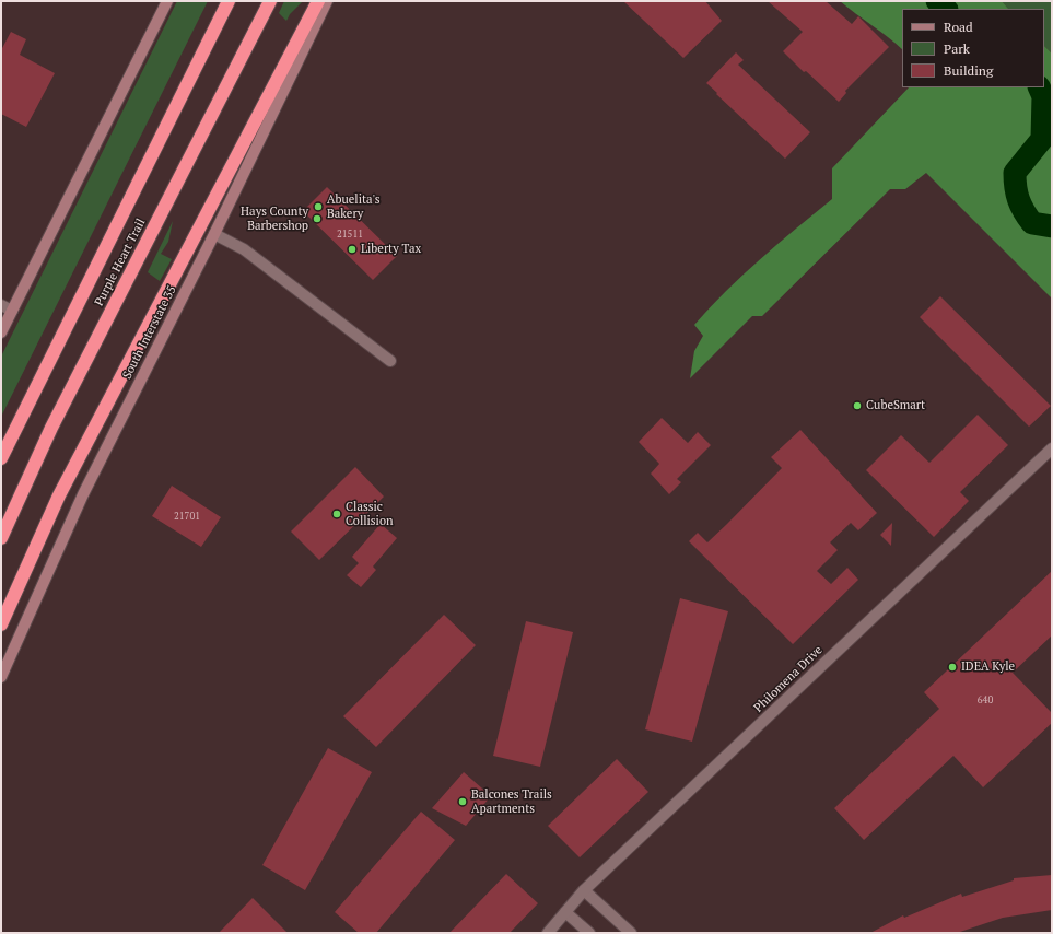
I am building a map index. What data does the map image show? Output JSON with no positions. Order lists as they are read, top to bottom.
{
  "streets": {
    "highway": ["Purple Heart Trail"],
    "main road": ["South Interstate 35"],
    "street": ["Philomena Drive"]
  },
  "places": [
    "Abuelita's Bakery",
    "Hays County Barbershop",
    "Liberty Tax",
    "CubeSmart",
    "Classic Collision",
    "IDEA Kyle",
    "Balcones Trails Apartments"
  ],
  "house_numbers": ["21511", "21701", "640"],
  "legend": ["Road", "Park", "Building"]
}
